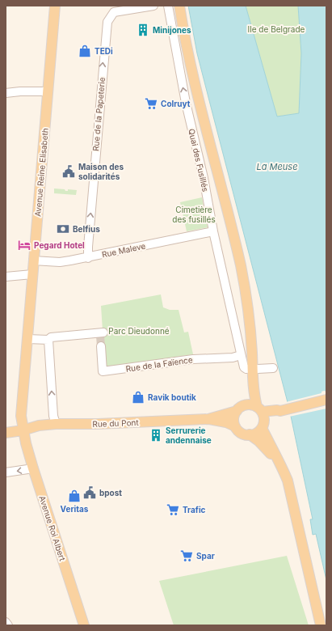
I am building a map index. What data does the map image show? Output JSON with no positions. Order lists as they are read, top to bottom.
{
  "streets": {
    "main road": ["Avenue Reine Elisabeth", "Rue du Pont", "Avenue Roi Albert"],
    "street": [
      "Rue de la Papeterie",
      "Quai des Fusillés",
      "Rue Maleve",
      "Rue de la Faïence"
    ]
  },
  "crossings": [
    ["Rue de la Papeterie", "Rue Maleve"],
    ["Quai des Fusillés", "Rue Maleve"],
    ["Quai des Fusillés", "Rue de la Faïence"],
    ["Avenue Reine Elisabeth", "Rue Maleve"],
    ["Avenue Reine Elisabeth", "Rue du Pont"],
    ["Avenue Reine Elisabeth", "Avenue Roi Albert"],
    ["Rue du Pont", "Avenue Roi Albert"]
  ],
  "one_way": ["Rue de la Papeterie", "Quai des Fusillés"],
  "water": ["La Meuse"],
  "parks": ["Ile de Belgrade", "Cimetière des fusillés", "Parc Dieudonné"],
  "places": {
    "building": ["Minijones", "Serrurerie andennaise"],
    "shop": ["TEDi", "Ravik boutik", "Veritas"],
    "supermarket": ["Colruyt", "Trafic", "Spar"],
    "public building": ["Maison des solidarités", "bpost"],
    "bank": ["Belfius"],
    "hotel": ["Pegard Hotel"]
  }
}
